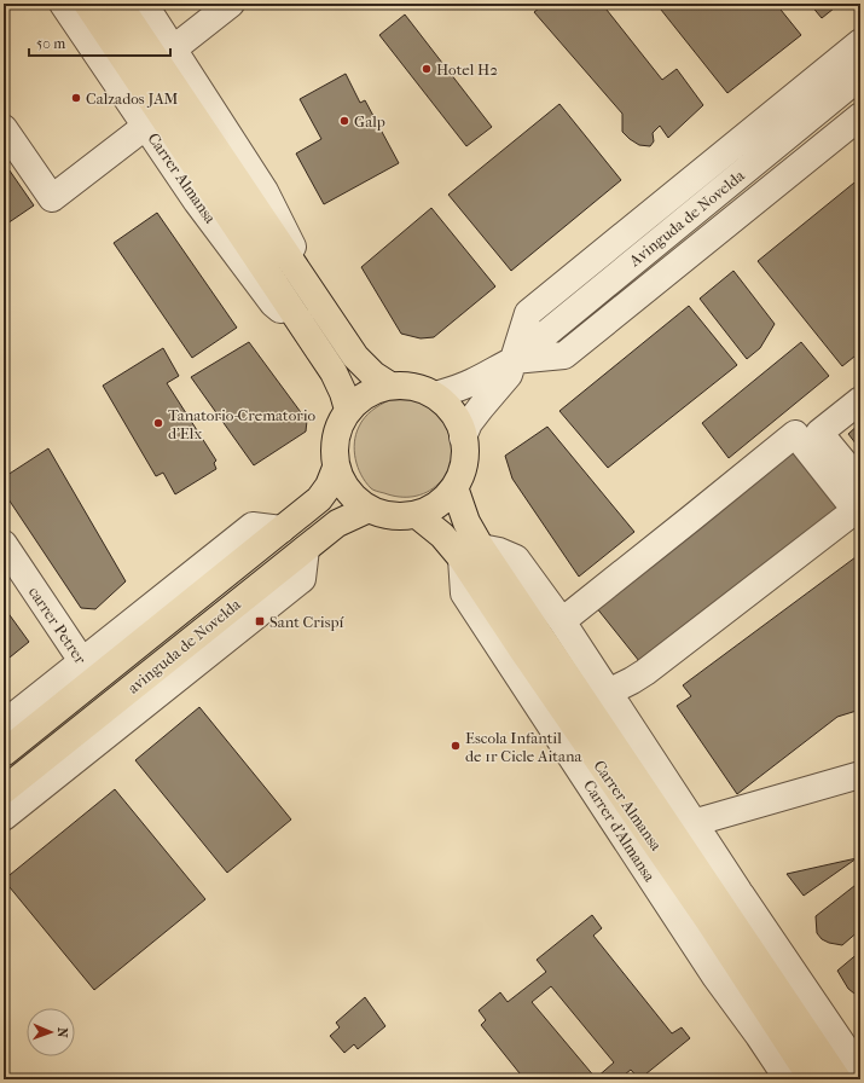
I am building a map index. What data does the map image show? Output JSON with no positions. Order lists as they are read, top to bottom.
{
  "streets": {
    "main road": ["Carrer Almansa", "avinguda de Novelda", "Carrer d'Almansa"],
    "street": ["Avinguda de Novelda", "carrer Petrer"]
  },
  "crossings": [
    ["Carrer Almansa", "Avinguda de Novelda"],
    ["Carrer Almansa", "avinguda de Novelda"],
    ["Carrer Almansa", "Carrer d'Almansa"],
    ["Avinguda de Novelda", "avinguda de Novelda"],
    ["Avinguda de Novelda", "Carrer d'Almansa"],
    ["carrer Petrer", "avinguda de Novelda"],
    ["avinguda de Novelda", "Carrer d'Almansa"]
  ],
  "places": {
    "other": [
      "Hotel H2",
      "Calzados JAM",
      "Galp",
      "Tanatorio-Crematorio d'Elx",
      "Escola Infantil de 1r Cicle Aitana"
    ],
    "transit": ["Sant Crispí"]
  },
  "scale_bar": "50 m",
  "north": "right"
}
